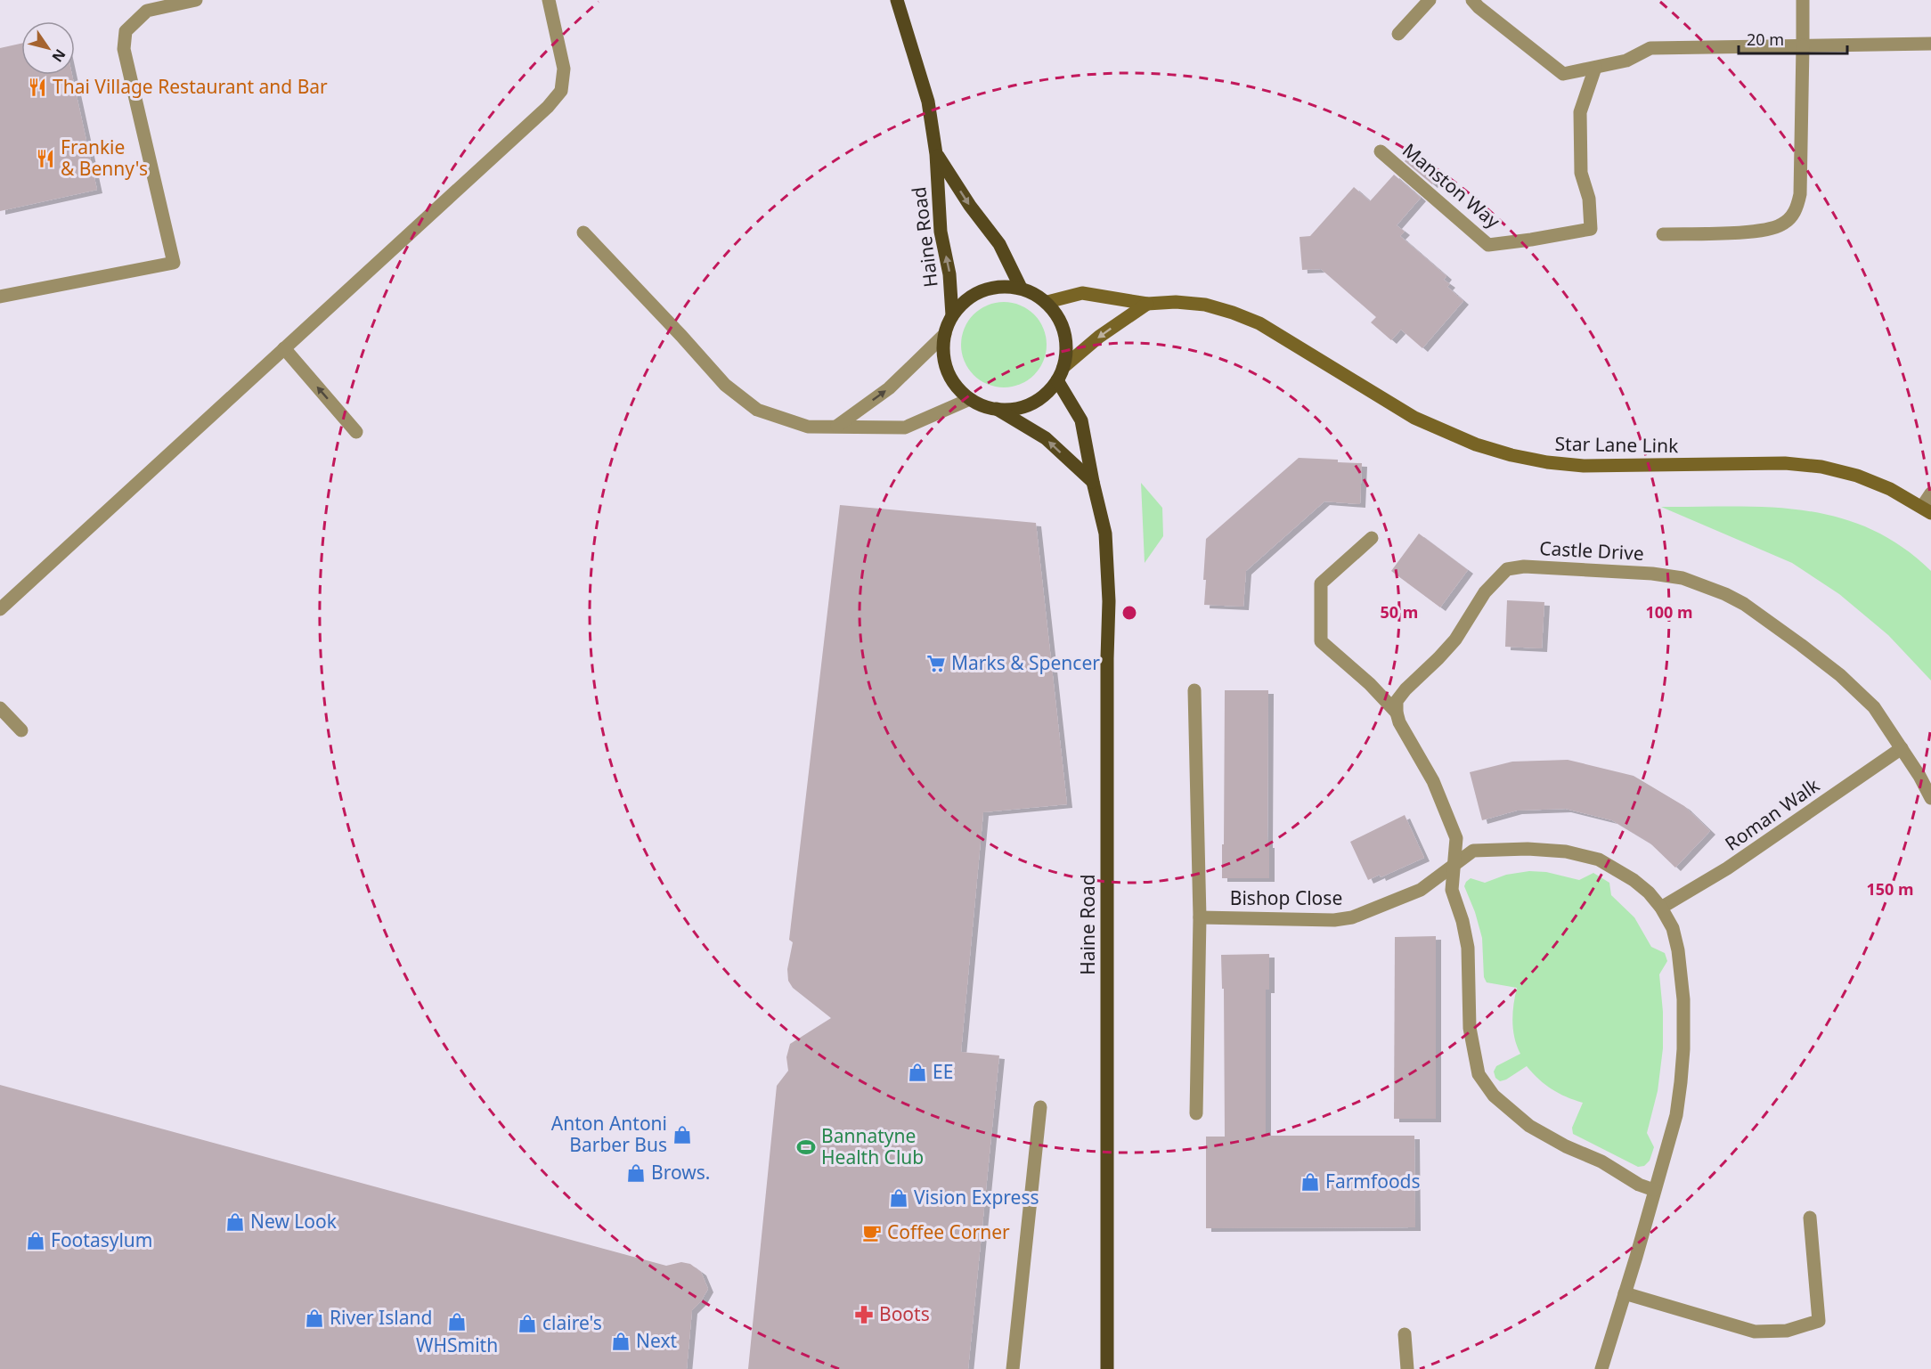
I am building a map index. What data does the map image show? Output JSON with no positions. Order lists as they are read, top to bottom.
{
  "streets": {
    "main road": ["Haine Road"],
    "street": [
      "Manston Way",
      "Star Lane Link",
      "Castle Drive",
      "Roman Walk",
      "Bishop Close"
    ]
  },
  "crossings": [
    ["Haine Road", "Star Lane Link"],
    ["Castle Drive", "Roman Walk"],
    ["Roman Walk", "Bishop Close"]
  ],
  "places": {
    "restaurant": ["Thai Village Restaurant and Bar", "Frankie & Benny's"],
    "supermarket": ["Marks & Spencer"],
    "shop": [
      "EE",
      "Anton Antoni Barber Bus",
      "Brows.",
      "Farmfoods",
      "Vision Express",
      "New Look",
      "Footasylum",
      "River Island",
      "WHSmith",
      "claire's",
      "Next"
    ],
    "sports": ["Bannatyne Health Club"],
    "cafe": ["Coffee Corner"],
    "pharmacy": ["Boots"]
  },
  "scale_bar": "20 m",
  "north": "bottom right",
  "rings": ["50 m", "100 m", "150 m"]
}
